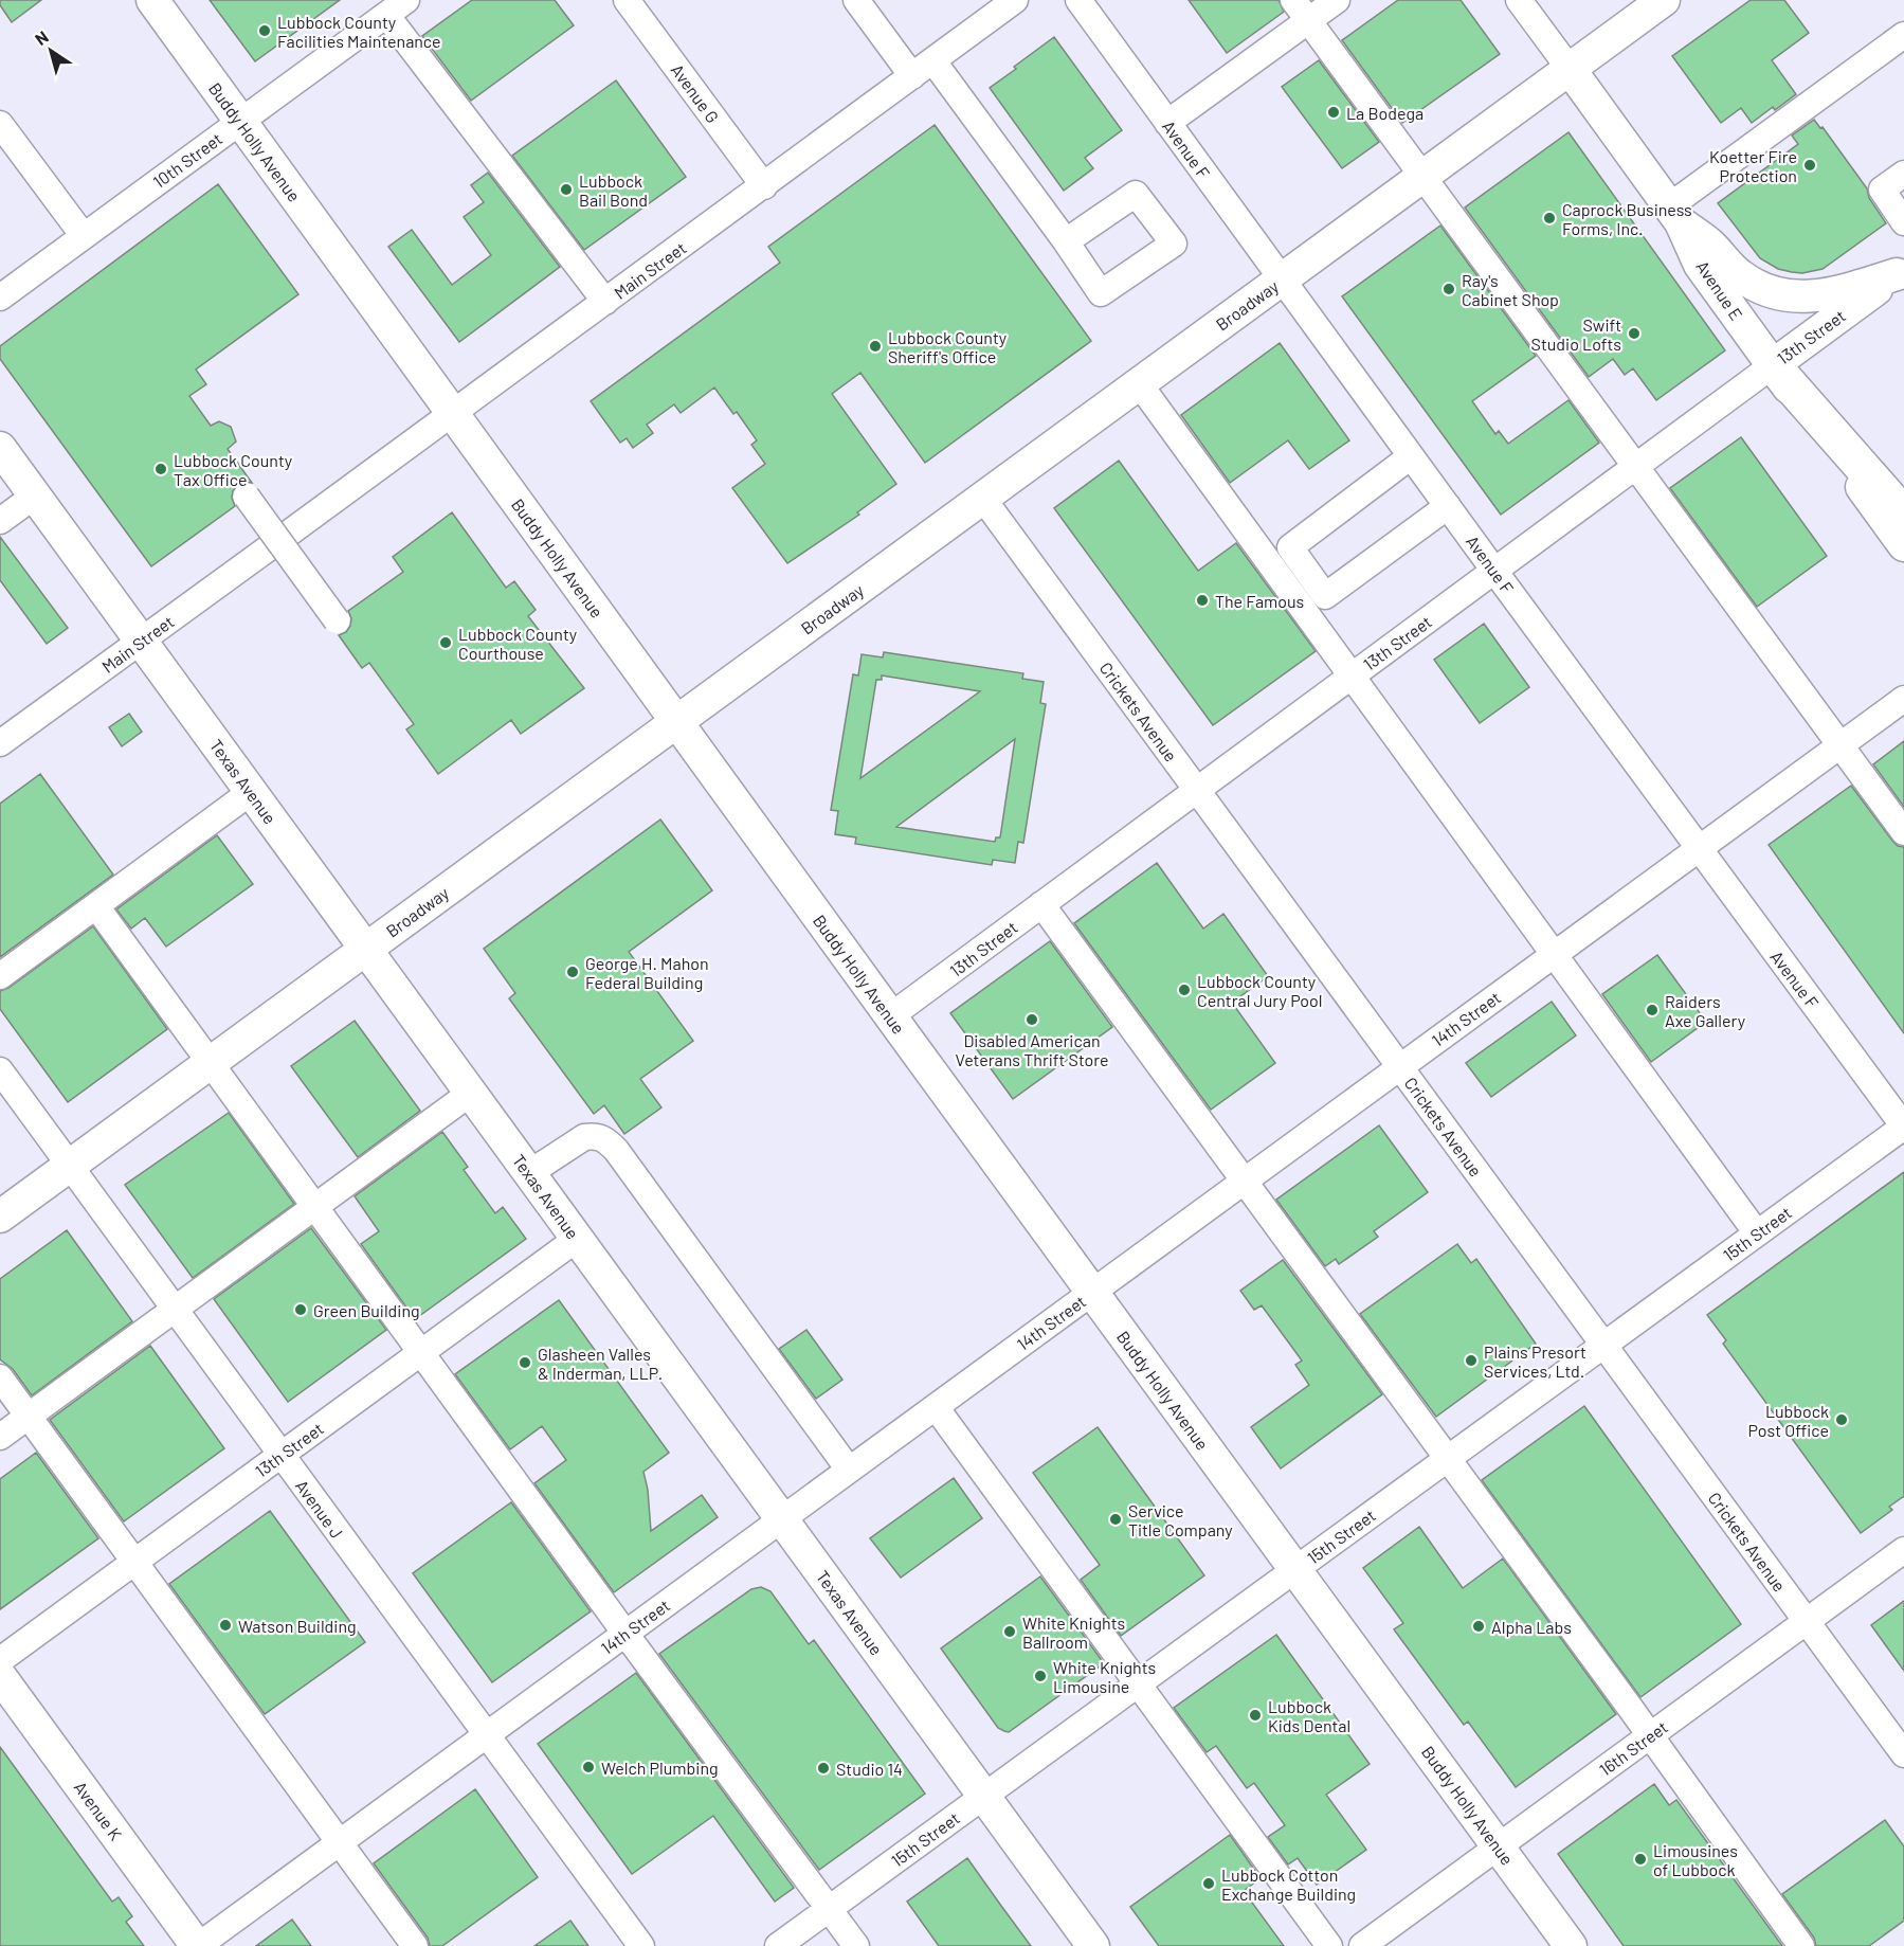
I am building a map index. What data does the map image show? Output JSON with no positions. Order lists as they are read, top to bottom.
{
  "streets": {
    "main road": [
      "Buddy Holly Avenue",
      "Avenue E",
      "Broadway",
      "13th Street",
      "Texas Avenue",
      "Avenue K"
    ],
    "street": [
      "Avenue G",
      "Avenue F",
      "10th Street",
      "Main Street",
      "Crickets Avenue",
      "14th Street",
      "15th Street",
      "Avenue J",
      "16th Street"
    ]
  },
  "crossings": [
    ["Avenue G", "Main Street"],
    ["Buddy Holly Avenue", "10th Street"],
    ["Buddy Holly Avenue", "Main Street"],
    ["Buddy Holly Avenue", "Broadway"],
    ["Buddy Holly Avenue", "13th Street"],
    ["Buddy Holly Avenue", "14th Street"],
    ["Buddy Holly Avenue", "15th Street"],
    ["Buddy Holly Avenue", "16th Street"],
    ["Avenue F", "Broadway"],
    ["Avenue F", "13th Street"],
    ["Avenue F", "14th Street"],
    ["Avenue F", "15th Street"],
    ["Main Street", "Texas Avenue"],
    ["Avenue E", "Broadway"],
    ["Avenue E", "13th Street"],
    ["Broadway", "Crickets Avenue"],
    ["Broadway", "Texas Avenue"],
    ["Broadway", "Avenue J"],
    ["13th Street", "Crickets Avenue"],
    ["13th Street", "Texas Avenue"],
    ["13th Street", "Avenue J"],
    ["Crickets Avenue", "14th Street"],
    ["Crickets Avenue", "15th Street"],
    ["Crickets Avenue", "16th Street"],
    ["Texas Avenue", "14th Street"],
    ["Texas Avenue", "15th Street"],
    ["14th Street", "Avenue J"],
    ["14th Street", "Avenue K"]
  ],
  "places": [
    "Lubbock County Facilities Maintenance",
    "La Bodega",
    "Koetter Fire Protection",
    "Lubbock Bail Bond",
    "Caprock Business Forms, Inc.",
    "Ray's Cabinet Shop",
    "Swift Studio Lofts",
    "Lubbock County Sheriff's Office",
    "Lubbock County Tax Office",
    "The Famous",
    "Lubbock County Courthouse",
    "George H. Mahon Federal Building",
    "Lubbock County Central Jury Pool",
    "Raiders Axe Gallery",
    "Disabled American Veterans Thrift Store",
    "Green Building",
    "Plains Presort Services, Ltd.",
    "Glasheen Valles & Inderman, LLP.",
    "Lubbock Post Office",
    "Service Title Company",
    "Watson Building",
    "Alpha Labs",
    "White Knights Ballroom",
    "White Knights Limousine",
    "Lubbock Kids Dental",
    "Welch Plumbing",
    "Studio 14",
    "Limousines of Lubbock",
    "Lubbock Cotton Exchange Building"
  ],
  "north": "top left"
}
